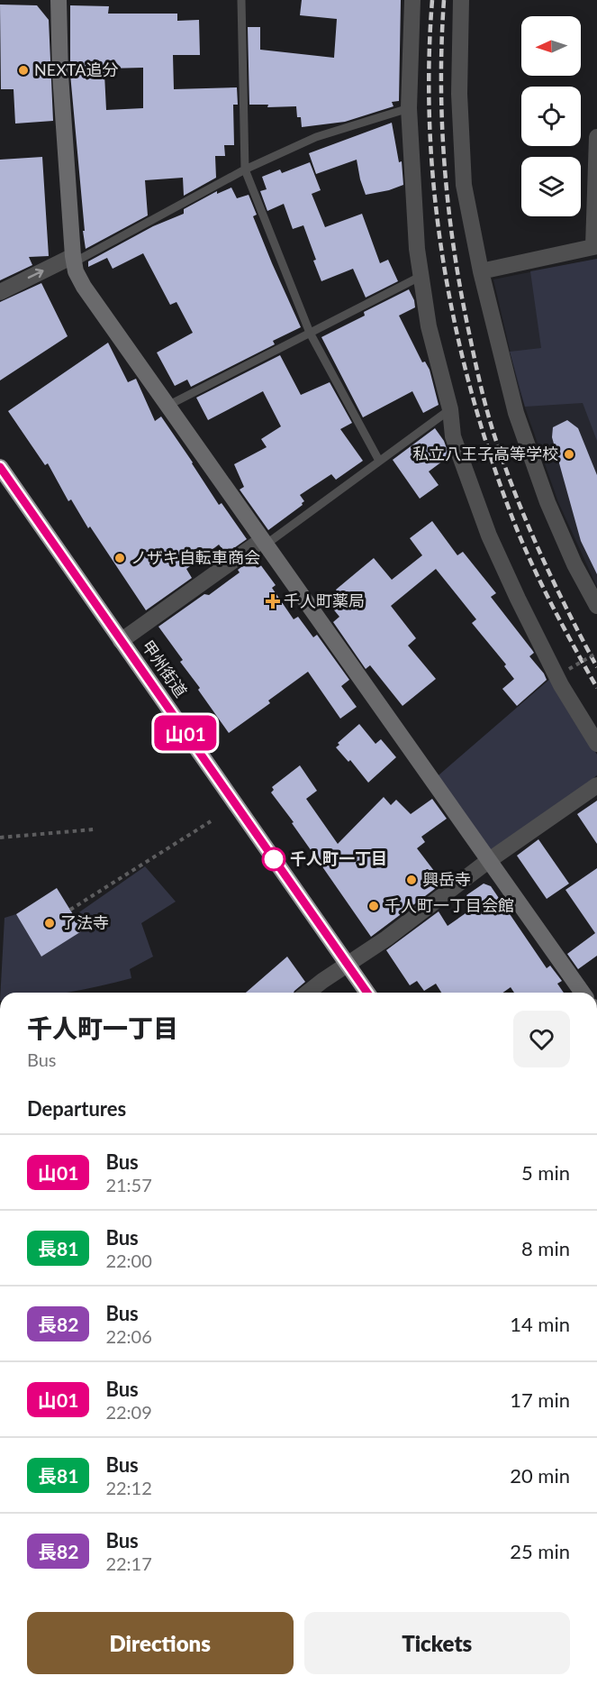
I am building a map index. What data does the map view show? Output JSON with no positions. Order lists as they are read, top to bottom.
{
  "streets": {
    "highway": ["甲州街道"]
  },
  "places": {
    "other": [
      "NEXTA追分",
      "私立八王子高等学校",
      "ノザキ自転車商会",
      "千人町一丁目",
      "興岳寺",
      "千人町一丁目会館",
      "了法寺"
    ],
    "health": ["千人町薬局"]
  },
  "lines": ["bus line 山01"],
  "north": "left",
  "page": {
    "on_map": "山01",
    "heading": [
      ["千人町一丁目", "Bus"],
      "Departures"
    ],
    "list": [
      {
        "mark": "山01",
        "name": "Bus",
        "note": "21:57",
        "value": "5 min"
      },
      {
        "mark": "長81",
        "name": "Bus",
        "note": "22:00",
        "value": "8 min"
      },
      {
        "mark": "長82",
        "name": "Bus",
        "note": "22:06",
        "value": "14 min"
      },
      {
        "mark": "山01",
        "name": "Bus",
        "note": "22:09",
        "value": "17 min"
      },
      {
        "mark": "長81",
        "name": "Bus",
        "note": "22:12",
        "value": "20 min"
      },
      {
        "mark": "長82",
        "name": "Bus",
        "note": "22:17",
        "value": "25 min"
      }
    ],
    "buttons": ["Directions", "Tickets"]
  }
}
